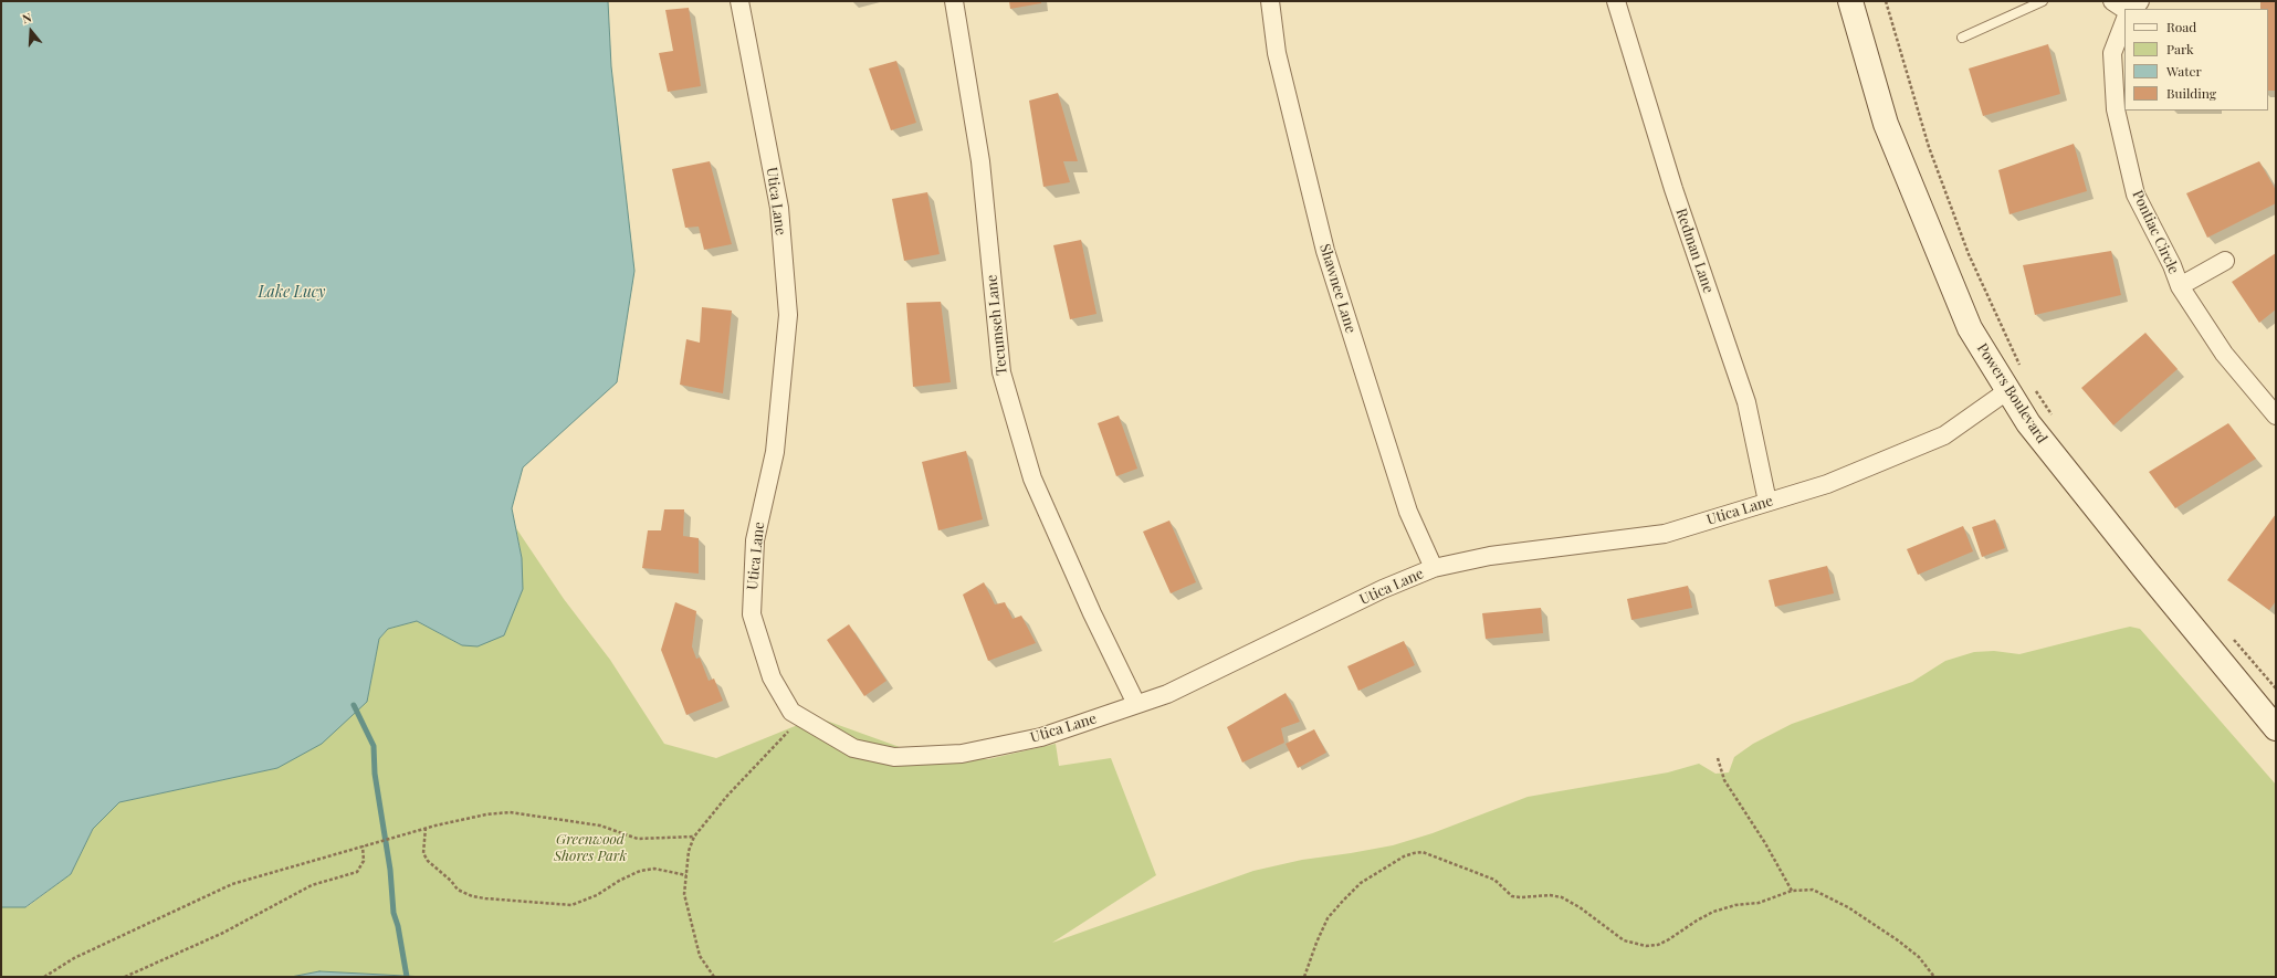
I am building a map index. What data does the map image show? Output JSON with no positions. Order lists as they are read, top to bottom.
{
  "streets": {
    "main road": ["Powers Boulevard"],
    "street": [
      "Utica Lane",
      "Pontiac Circle",
      "Redman Lane",
      "Shawnee Lane",
      "Tecumseh Lane"
    ]
  },
  "crossings": [
    ["Utica Lane", "Redman Lane"],
    ["Utica Lane", "Shawnee Lane"],
    ["Utica Lane", "Tecumseh Lane"],
    ["Utica Lane", "Powers Boulevard"]
  ],
  "water": ["Lake Lucy"],
  "parks": ["Greenwood Shores Park"],
  "legend": [
    "Road",
    "Park",
    "Water",
    "Building"
  ],
  "north": "top"
}
